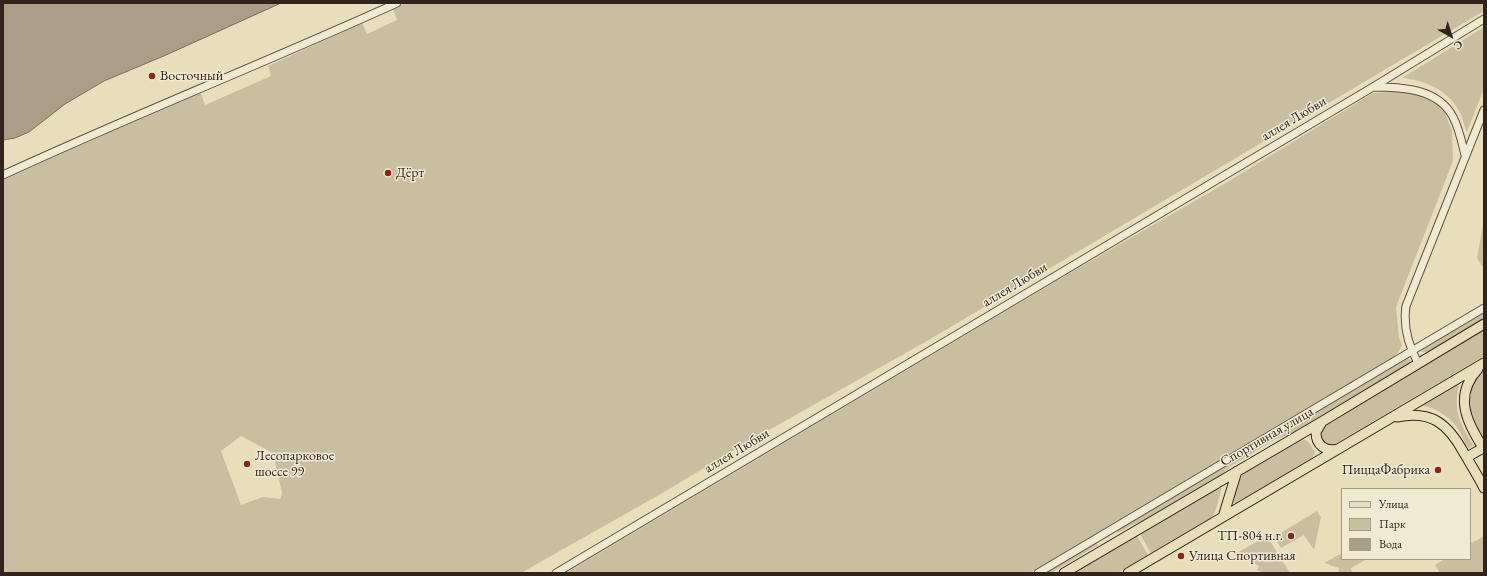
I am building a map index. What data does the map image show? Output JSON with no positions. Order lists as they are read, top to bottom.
{
  "streets": {
    "main road": ["Спортивная улица"],
    "street": ["аллея Любви"]
  },
  "places": [
    "Восточный",
    "Дёрт",
    "Лесопарковое шоссе 99",
    "ПиццаФабрика",
    "ТП-804 н.г.",
    "Улица Спортивная"
  ],
  "legend": ["Улица", "Парк", "Вода"],
  "north": "bottom right"
}
